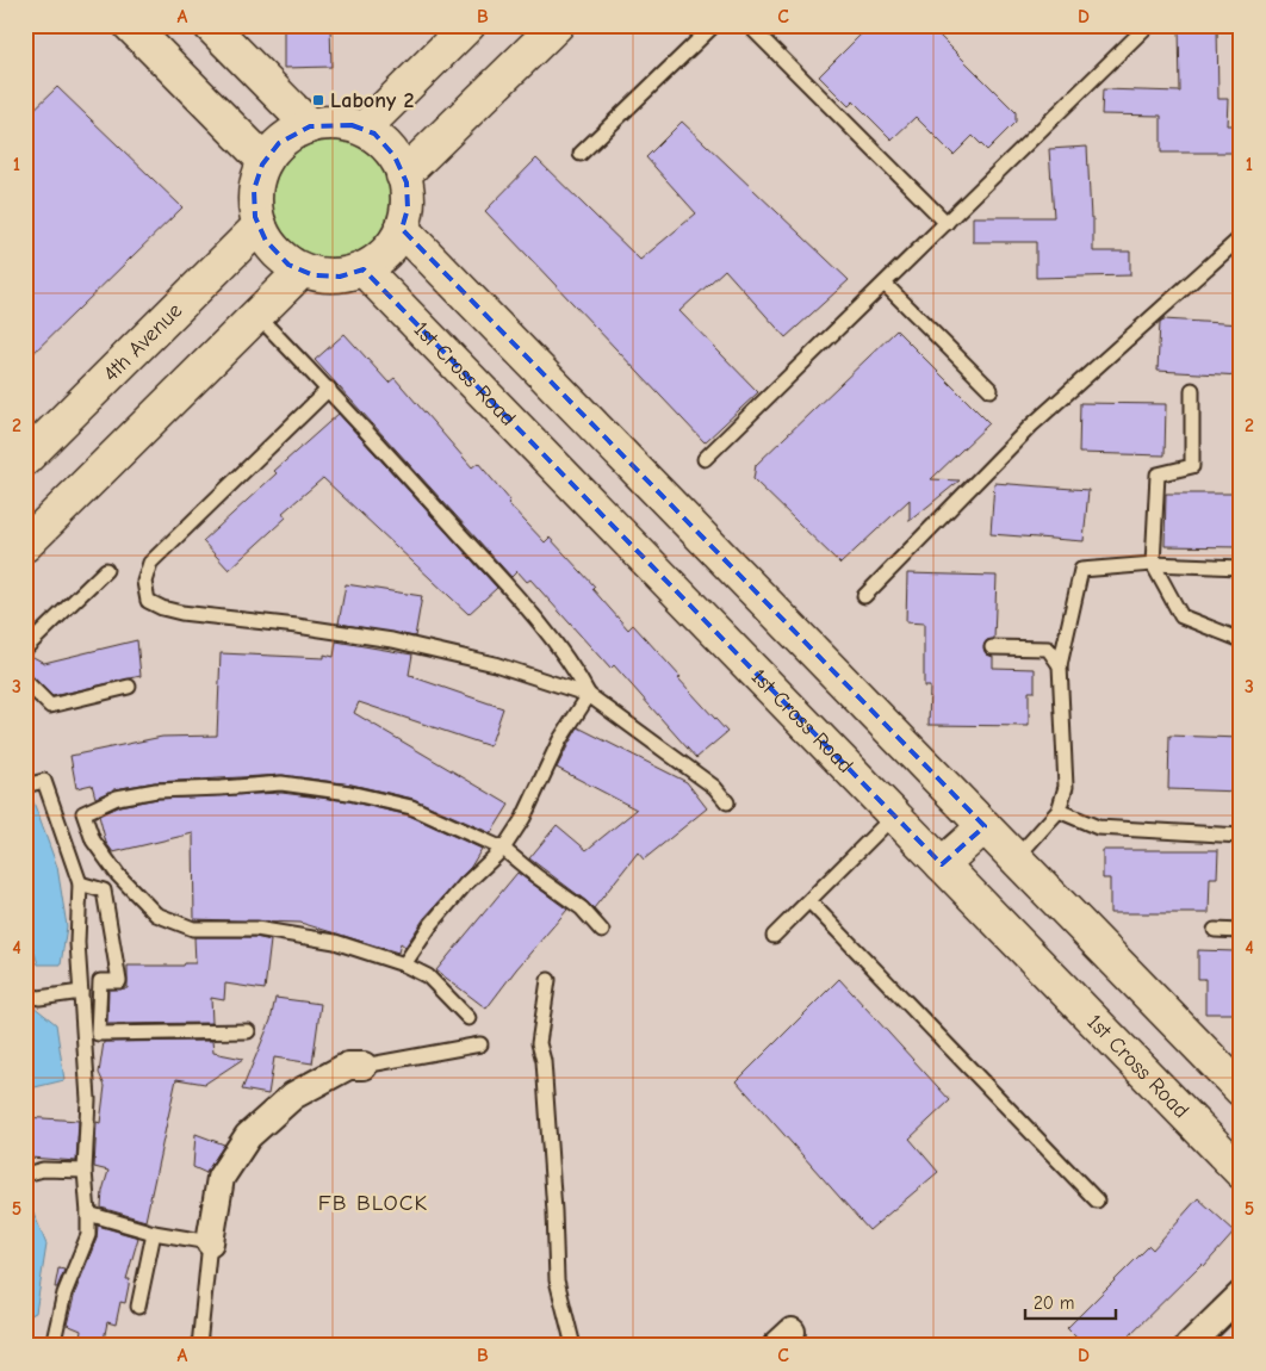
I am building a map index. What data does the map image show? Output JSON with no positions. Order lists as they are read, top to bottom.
{
  "streets": {
    "street": ["4th Avenue", "1st Cross Road"]
  },
  "crossings": [
    ["4th Avenue", "1st Cross Road"]
  ],
  "districts": ["FB BLOCK"],
  "places": {
    "transit": ["Labony 2"]
  },
  "scale_bar": "20 m",
  "grid": {
    "columns": [
      "A",
      "B",
      "C",
      "D"
    ],
    "rows": [
      "1",
      "2",
      "3",
      "4",
      "5"
    ]
  }
}
